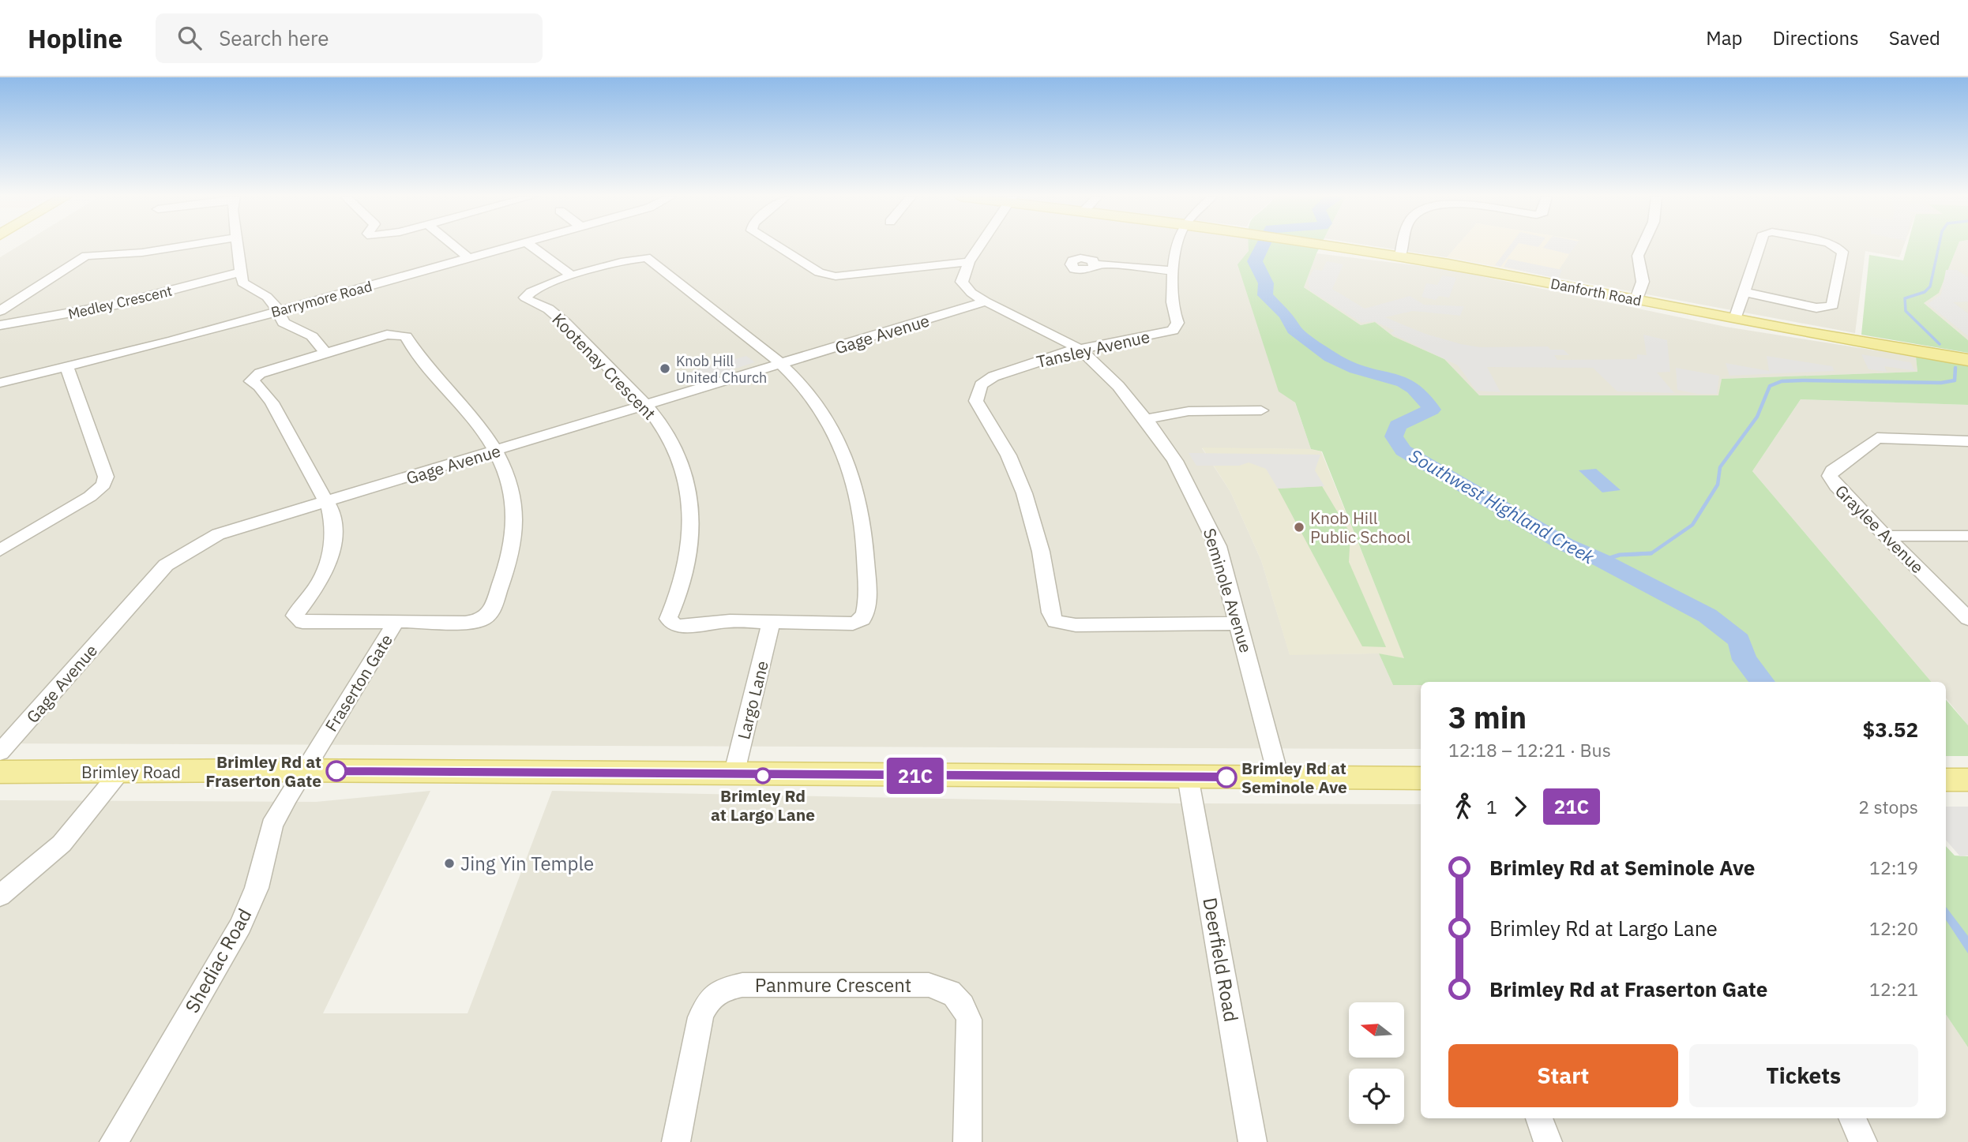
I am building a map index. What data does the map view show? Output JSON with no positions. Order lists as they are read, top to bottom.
{
  "streets": {
    "main road": ["Danforth Road", "Brimley Road"],
    "street": [
      "Barrymore Road",
      "Medley Crescent",
      "Gage Avenue",
      "Tansley Avenue",
      "Kootenay Crescent",
      "Graylee Avenue",
      "Seminole Avenue",
      "Fraserton Gate",
      "Largo Lane",
      "Deerfield Road",
      "Shediac Road",
      "Panmure Crescent"
    ]
  },
  "crossings": [
    ["Gage Avenue", "Kootenay Crescent"],
    ["Gage Avenue", "Seminole Avenue"],
    ["Tansley Avenue", "Seminole Avenue"],
    ["Kootenay Crescent", "Largo Lane"],
    ["Seminole Avenue", "Brimley Road"],
    ["Fraserton Gate", "Brimley Road"],
    ["Fraserton Gate", "Shediac Road"],
    ["Largo Lane", "Brimley Road"],
    ["Brimley Road", "Deerfield Road"],
    ["Brimley Road", "Shediac Road"]
  ],
  "water": ["Southwest Highland Creek"],
  "places": [
    "Knob Hill United Church",
    "Knob Hill Public School",
    "Brimley Rd at Fraserton Gate",
    "Brimley Rd at Largo Lane",
    "Brimley Rd at Seminole Ave",
    "Jing Yin Temple"
  ],
  "lines": ["bus line 21C"],
  "north": "left",
  "page": {
    "header": "Hopline",
    "search": "Search here",
    "nav": ["Map", "Directions", "Saved"],
    "on_map": "21C",
    "heading": ["3 min", "12:18 – 12:21 · Bus", "$3.52"],
    "legs": ["1", "21C", "2 stops"],
    "list": [
      {
        "name": "Brimley Rd at Seminole Ave",
        "value": "12:19"
      },
      {
        "name": "Brimley Rd at Largo Lane",
        "value": "12:20"
      },
      {
        "name": "Brimley Rd at Fraserton Gate",
        "value": "12:21"
      }
    ],
    "buttons": ["Start", "Tickets"]
  }
}
